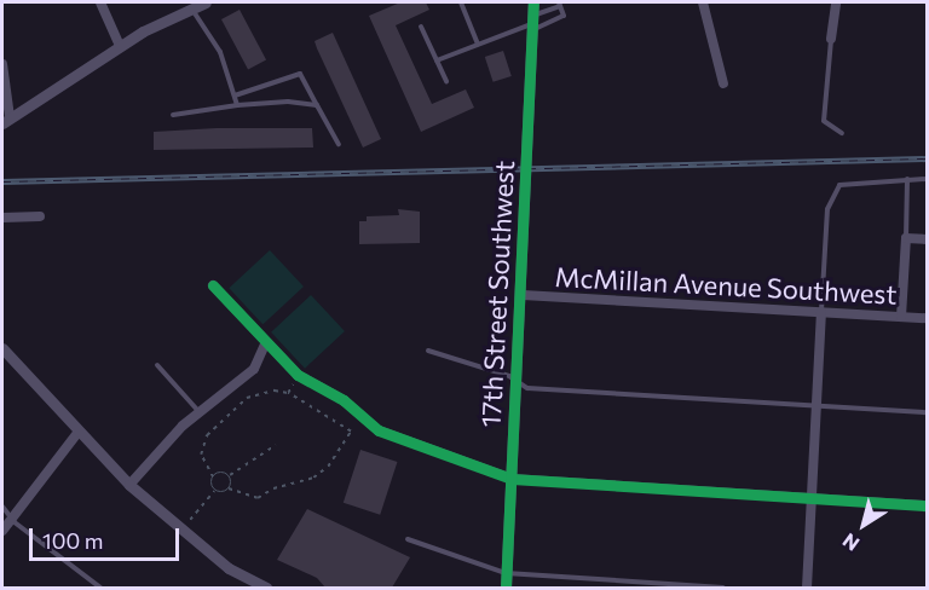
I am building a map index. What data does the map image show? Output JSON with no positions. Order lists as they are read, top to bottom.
{
  "streets": {
    "street": ["McMillan Avenue Southwest", "17th Street Southwest"]
  },
  "crossings": [
    ["McMillan Avenue Southwest", "17th Street Southwest"]
  ],
  "scale_bar": "100 m",
  "north": "bottom left"
}
